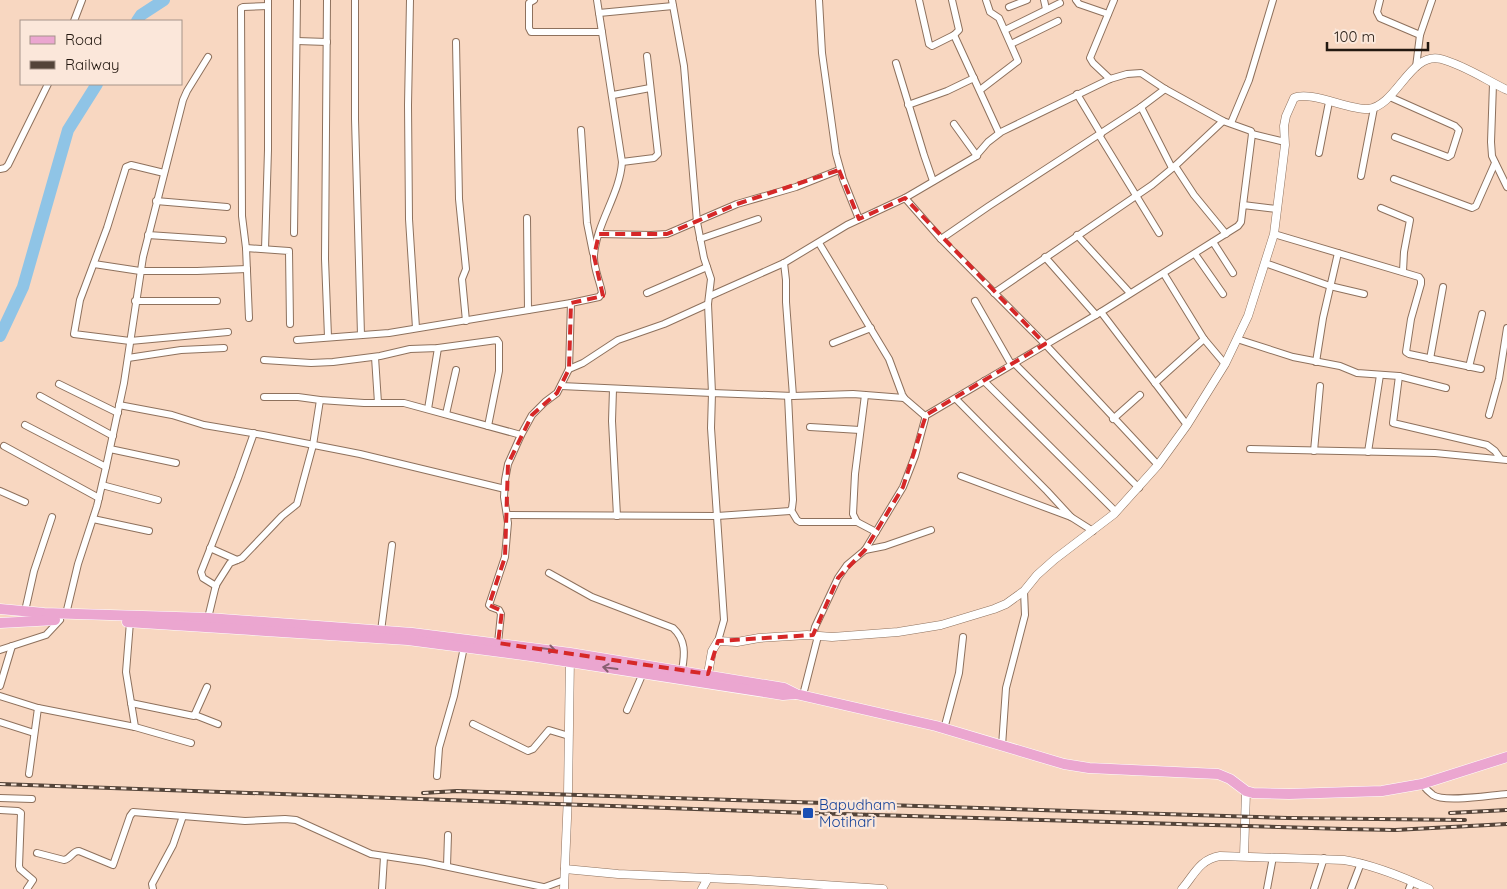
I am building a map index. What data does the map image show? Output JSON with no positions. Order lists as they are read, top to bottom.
{
  "places": {
    "transit": ["Bapudham Motihari"]
  },
  "legend": ["Road", "Railway"],
  "scale_bar": "100 m"
}
